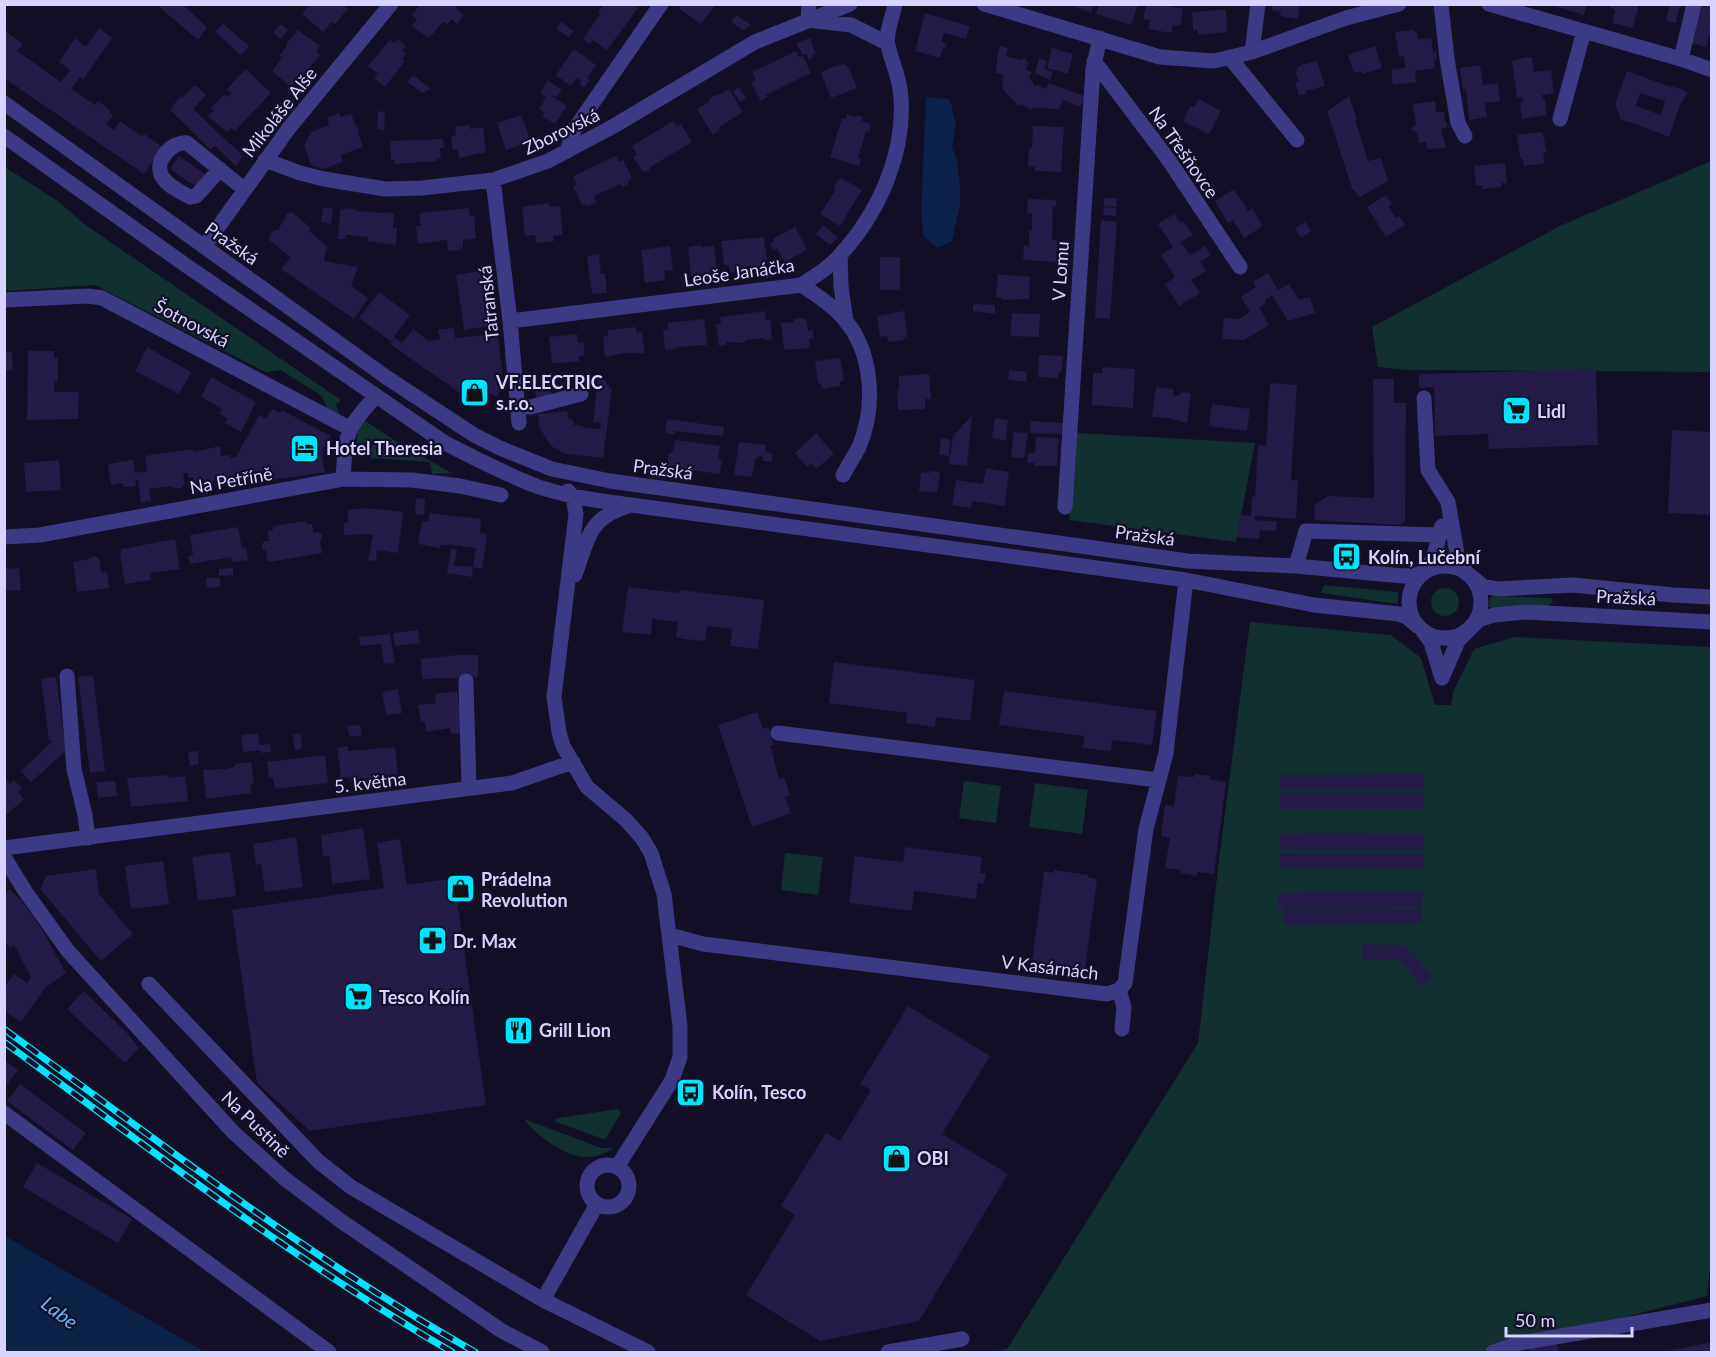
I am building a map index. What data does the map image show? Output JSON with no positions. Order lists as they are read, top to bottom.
{
  "streets": {
    "street": [
      "Mikoláše Alše",
      "Zborovská",
      "Na Třešňovce",
      "Pražská",
      "V Lomu",
      "Leoše Janáčka",
      "Tatranská",
      "Šotnovská",
      "Na Petříně",
      "5. května",
      "V Kasárnách",
      "Na Pustině"
    ]
  },
  "crossings": [
    ["Mikoláše Alše", "Zborovská"],
    ["Mikoláše Alše", "Pražská"],
    ["Zborovská", "Tatranská"],
    ["Na Třešňovce", "V Lomu"],
    ["Leoše Janáčka", "Tatranská"]
  ],
  "water": ["Labe"],
  "places": {
    "shop": ["VF.ELECTRIC s.r.o.", "Prádelna Revolution", "OBI"],
    "supermarket": ["Lidl", "Tesco Kolín"],
    "hotel": ["Hotel Theresia"],
    "bus stop": ["Kolín, Lučební", "Kolín, Tesco"],
    "pharmacy": ["Dr. Max"],
    "restaurant": ["Grill Lion"]
  },
  "scale_bar": "50 m"
}
